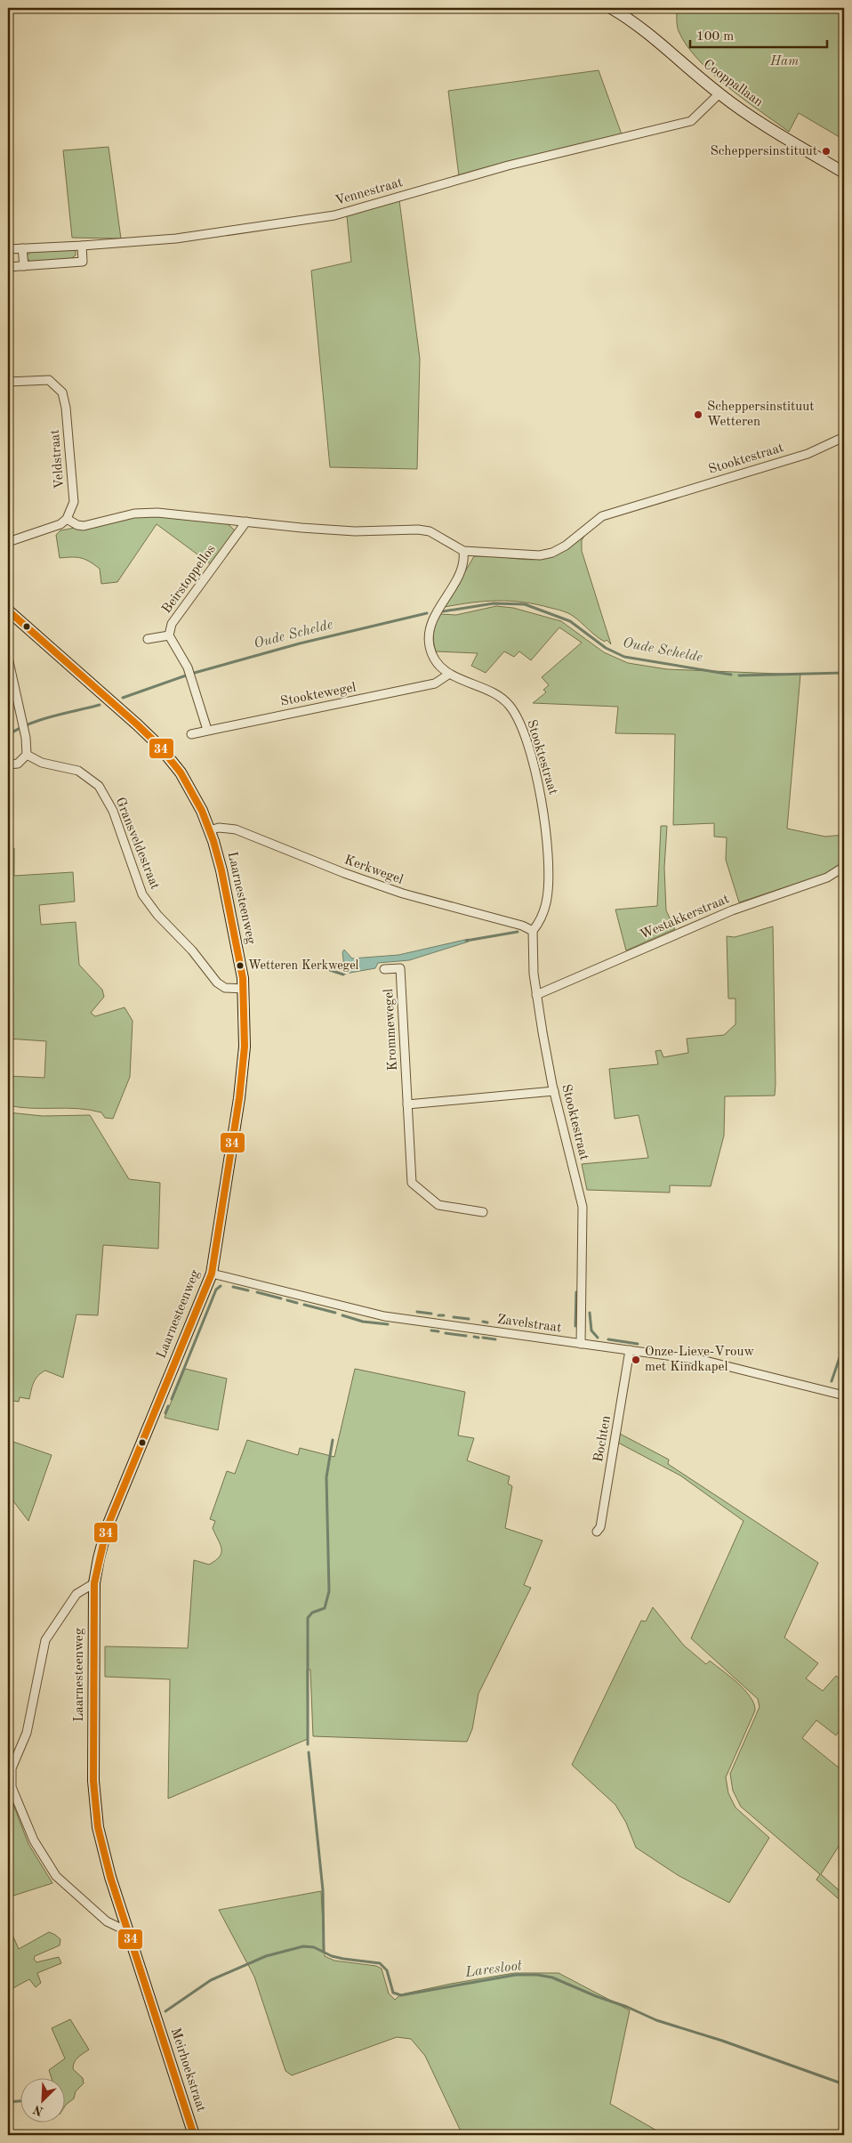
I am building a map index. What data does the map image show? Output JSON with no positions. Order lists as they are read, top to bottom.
{
  "streets": {
    "street": [
      "Cooppallaan",
      "Vennestraat",
      "Veldstraat",
      "Stooktestraat",
      "Beirstoppellos",
      "Stooktewegel",
      "Gransveldestraat",
      "Kerkwegel",
      "Laarnesteenweg",
      "Westakkerstraat",
      "Krommewegel",
      "Zavelstraat",
      "Bochten",
      "Meirhoekstraat"
    ]
  },
  "crossings": [
    ["Cooppallaan", "Vennestraat"],
    ["Stooktestraat", "Stooktewegel"],
    ["Stooktestraat", "Kerkwegel"],
    ["Stooktestraat", "Westakkerstraat"],
    ["Stooktestraat", "Zavelstraat"],
    ["Beirstoppellos", "Stooktewegel"],
    ["Gransveldestraat", "Laarnesteenweg"],
    ["Kerkwegel", "Laarnesteenweg"],
    ["Laarnesteenweg", "Zavelstraat"],
    ["Laarnesteenweg", "Meirhoekstraat"],
    ["Zavelstraat", "Bochten"]
  ],
  "water": ["Oude Schelde", "Laresloot"],
  "parks": ["Ham"],
  "places": [
    "Scheppersinstituut",
    "Scheppersinstituut Wetteren",
    "Wetteren Kerkwegel",
    "Onze-Lieve-Vrouw met Kindkapel"
  ],
  "lines": ["transit line 34"],
  "scale_bar": "100 m",
  "north": "bottom left"
}
